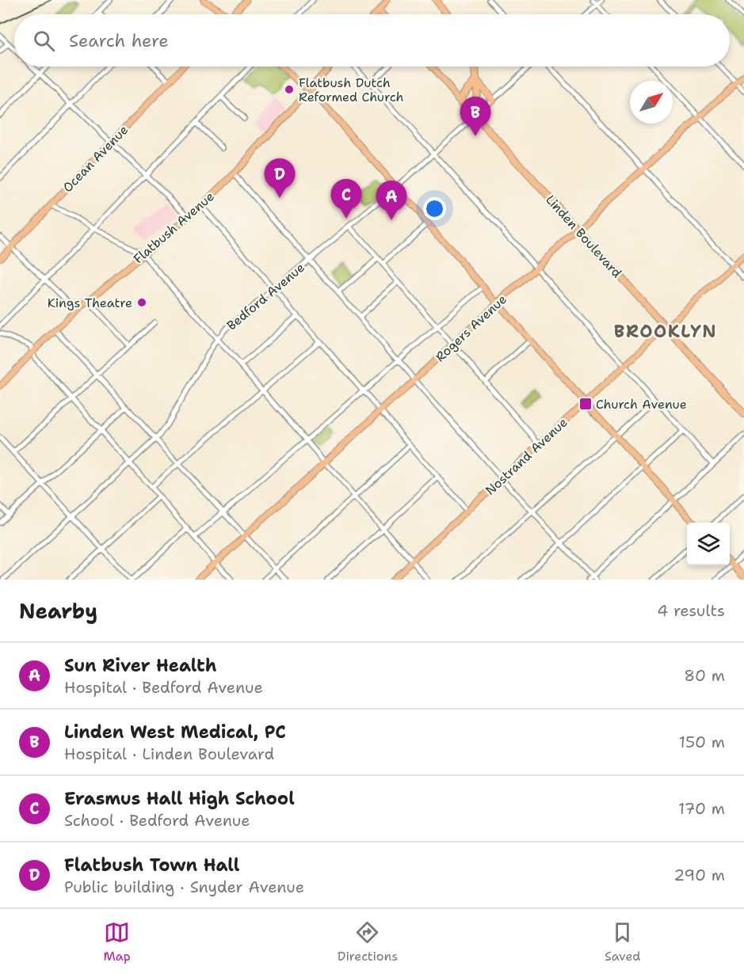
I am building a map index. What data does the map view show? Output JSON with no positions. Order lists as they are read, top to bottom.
{
  "streets": {
    "highway": ["Linden Boulevard"],
    "main road": [
      "Ocean Avenue",
      "Flatbush Avenue",
      "Rogers Avenue",
      "Nostrand Avenue"
    ],
    "street": ["Bedford Avenue"]
  },
  "crossings": [
    ["Linden Boulevard", "Bedford Avenue"],
    ["Linden Boulevard", "Rogers Avenue"],
    ["Linden Boulevard", "Nostrand Avenue"]
  ],
  "districts": ["BROOKLYN"],
  "places": {
    "other": ["Flatbush Dutch Reformed Church", "Kings Theatre"],
    "transit": ["Church Avenue"]
  },
  "north": "top right",
  "page": {
    "search": "Search here",
    "pins": [
      "B",
      "D",
      "C",
      "A"
    ],
    "heading": ["Nearby", "4 results"],
    "list": [
      {
        "mark": "A",
        "name": "Sun River Health",
        "note": "Hospital · Bedford Avenue",
        "value": "80 m"
      },
      {
        "mark": "B",
        "name": "Linden West Medical, PC",
        "note": "Hospital · Linden Boulevard",
        "value": "150 m"
      },
      {
        "mark": "C",
        "name": "Erasmus Hall High School",
        "note": "School · Bedford Avenue",
        "value": "170 m"
      },
      {
        "mark": "D",
        "name": "Flatbush Town Hall",
        "note": "Public building · Snyder Avenue",
        "value": "290 m"
      }
    ],
    "nav": ["Map", "Directions", "Saved"]
  }
}
